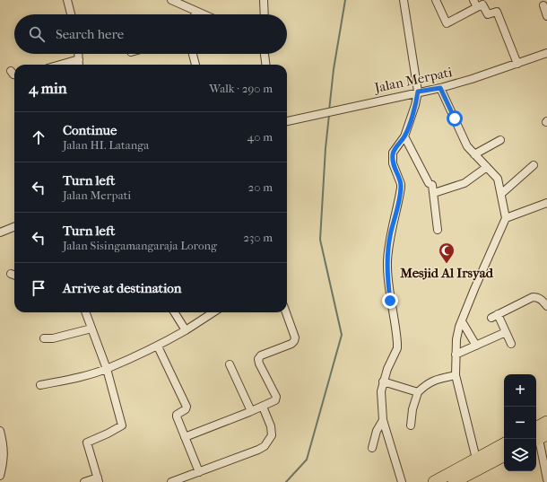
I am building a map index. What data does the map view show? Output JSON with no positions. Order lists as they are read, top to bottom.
{
  "streets": {
    "street": ["Jalan Merpati"]
  },
  "places": {
    "mosque": ["Mesjid Al Irsyad"]
  },
  "page": {
    "search": "Search here",
    "heading": ["4 min", "Walk · 290 m"],
    "list": [
      ["Continue", "Jalan HI. Latanga", "40 m"],
      ["Turn left", "Jalan Merpati", "20 m"],
      ["Turn left", "Jalan Sisingamangaraja Lorong", "230 m"],
      "Arrive at destination"
    ],
    "map_buttons": ["+", "−"]
  }
}
